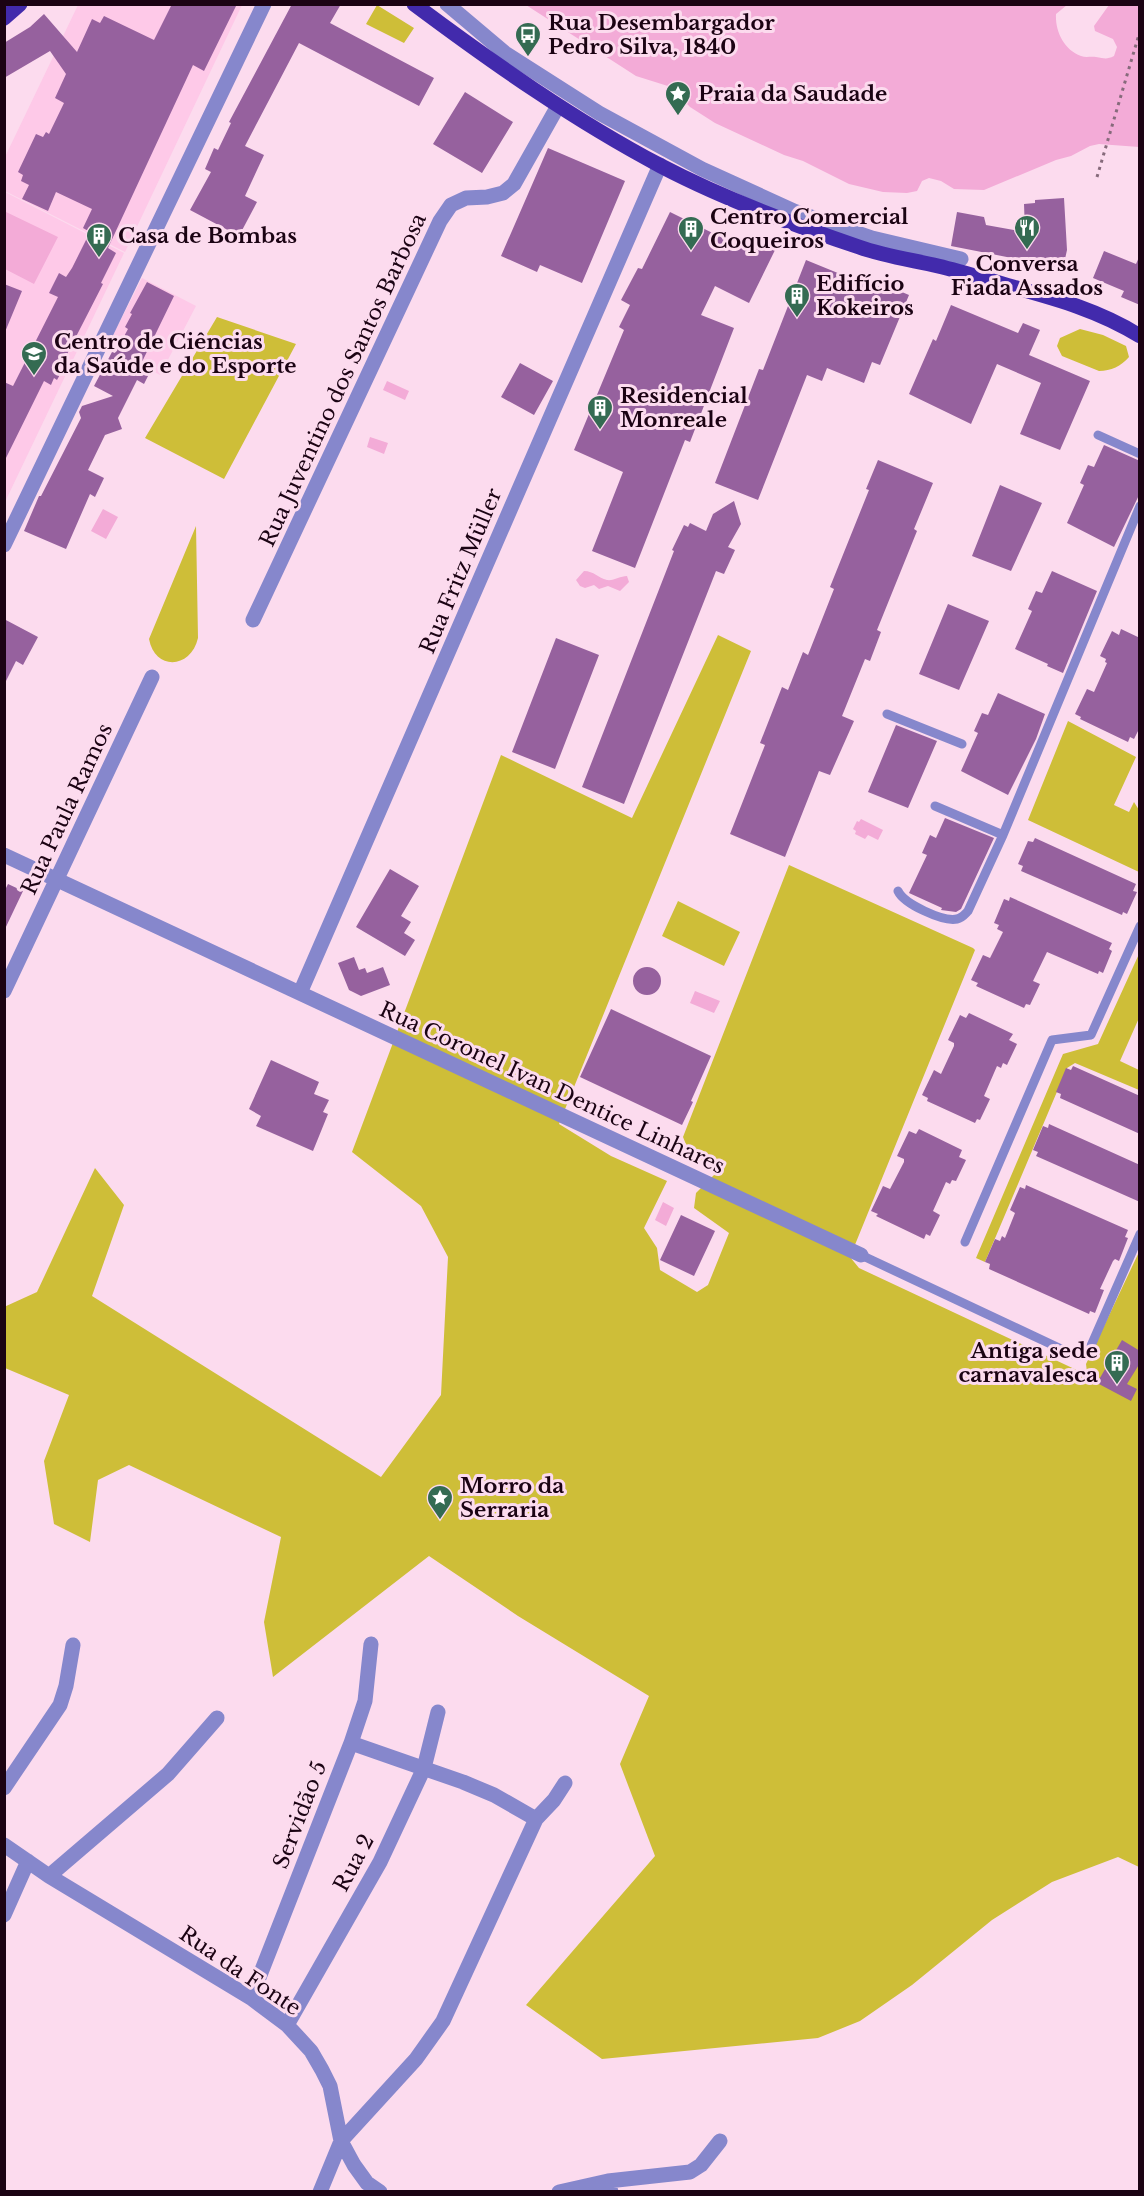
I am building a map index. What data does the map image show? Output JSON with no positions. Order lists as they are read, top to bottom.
{
  "streets": {
    "street": [
      "Rua Juventino dos Santos Barbosa",
      "Rua Fritz Müller",
      "Rua Paula Ramos",
      "Rua Coronel Ivan Dentice Linhares",
      "Servidão 5",
      "Rua 2",
      "Rua da Fonte"
    ]
  },
  "crossings": [
    ["Rua Fritz Müller", "Rua Coronel Ivan Dentice Linhares"],
    ["Rua Paula Ramos", "Rua Coronel Ivan Dentice Linhares"],
    ["Servidão 5", "Rua da Fonte"],
    ["Rua 2", "Rua da Fonte"]
  ],
  "places": {
    "bus stop": ["Rua Desembargador Pedro Silva, 1840"],
    "place": ["Praia da Saudade", "Morro da Serraria"],
    "restaurant": ["Conversa Fiada Assados"],
    "building": [
      "Centro Comercial Coqueiros",
      "Casa de Bombas",
      "Edifício Kokeiros",
      "Residencial Monreale",
      "Antiga sede carnavalesca"
    ],
    "school or university": ["Centro de Ciências da Saúde e do Esporte"]
  }
}
